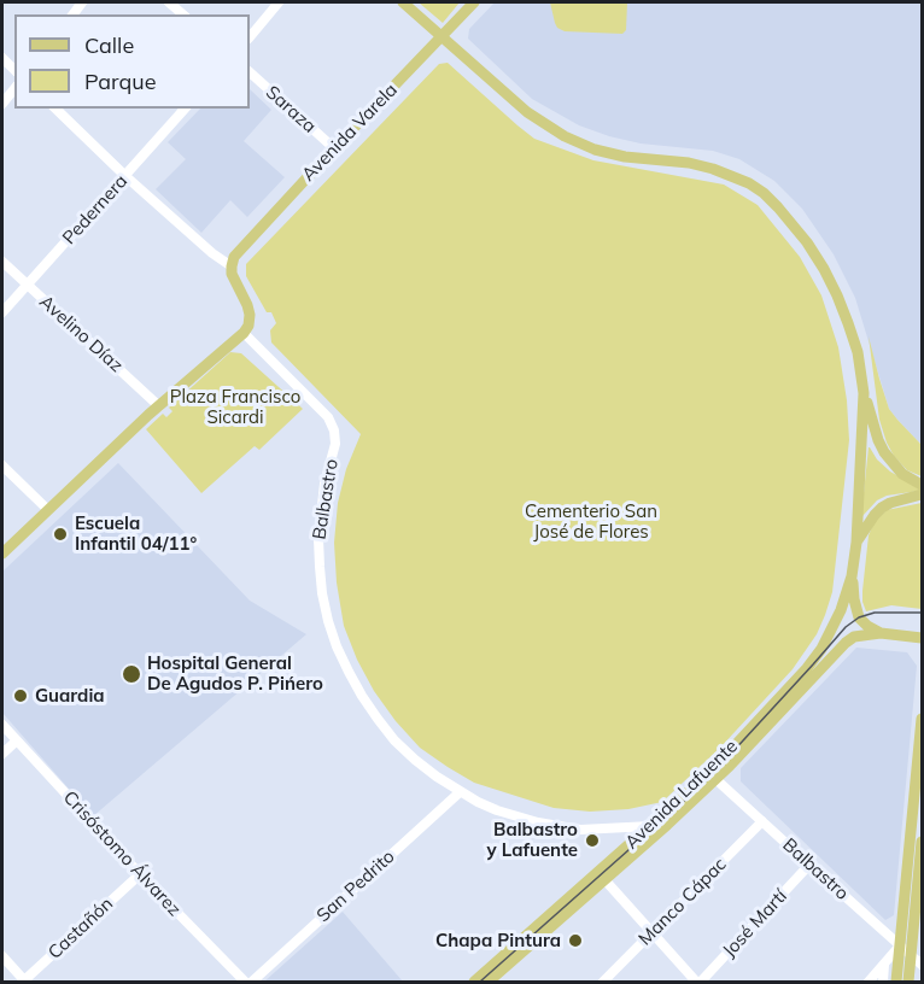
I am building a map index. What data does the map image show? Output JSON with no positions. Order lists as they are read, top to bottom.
{
  "streets": {
    "main road": ["Avenida Varela", "Avenida Lafuente"],
    "street": [
      "Saraza",
      "Pedernera",
      "Avelino Díaz",
      "Balbastro",
      "Crisóstomo Álvarez",
      "San Pedrito",
      "Manco Cápac",
      "José Martí",
      "Castañón"
    ]
  },
  "crossings": [
    ["Saraza", "Avenida Varela"],
    ["Pedernera", "Avelino Díaz"],
    ["Balbastro", "Avenida Lafuente"],
    ["Balbastro", "San Pedrito"],
    ["Balbastro", "Manco Cápac"],
    ["Balbastro", "José Martí"],
    ["Crisóstomo Álvarez", "Castañón"]
  ],
  "parks": ["Plaza Francisco Sicardi", "Cementerio San José de Flores"],
  "places": [
    "Escuela Infantil 04/11°",
    "Hospital General De Agudos P. Pińero",
    "Guardia",
    "Balbastro y Lafuente",
    "Chapa Pintura"
  ],
  "legend": ["Calle", "Parque"]
}
